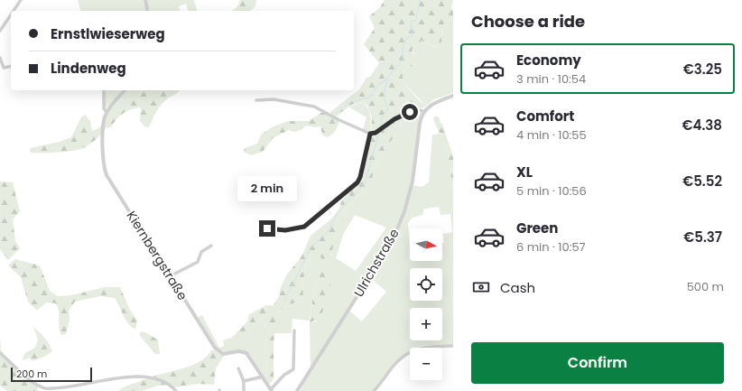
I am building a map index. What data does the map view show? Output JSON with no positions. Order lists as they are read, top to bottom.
{
  "streets": {
    "street": ["Kiernbergstraße", "Ulrichstraße"]
  },
  "scale_bar": "200 m",
  "north": "right",
  "page": {
    "heading": "Choose a ride",
    "banner": ["Ernstlwieserweg", "Lindenweg"],
    "list": [
      {
        "name": "Economy",
        "note": "3 min · 10:54",
        "value": "€3.25"
      },
      {
        "name": "Comfort",
        "note": "4 min · 10:55",
        "value": "€4.38"
      },
      {
        "name": "XL",
        "note": "5 min · 10:56",
        "value": "€5.52"
      },
      {
        "name": "Green",
        "note": "6 min · 10:57",
        "value": "€5.37"
      }
    ],
    "bubble": "2 min",
    "map_buttons": ["+", "−"],
    "pay": ["Cash", "500 m"],
    "buttons": "Confirm",
    "scale": "200 m"
  }
}
